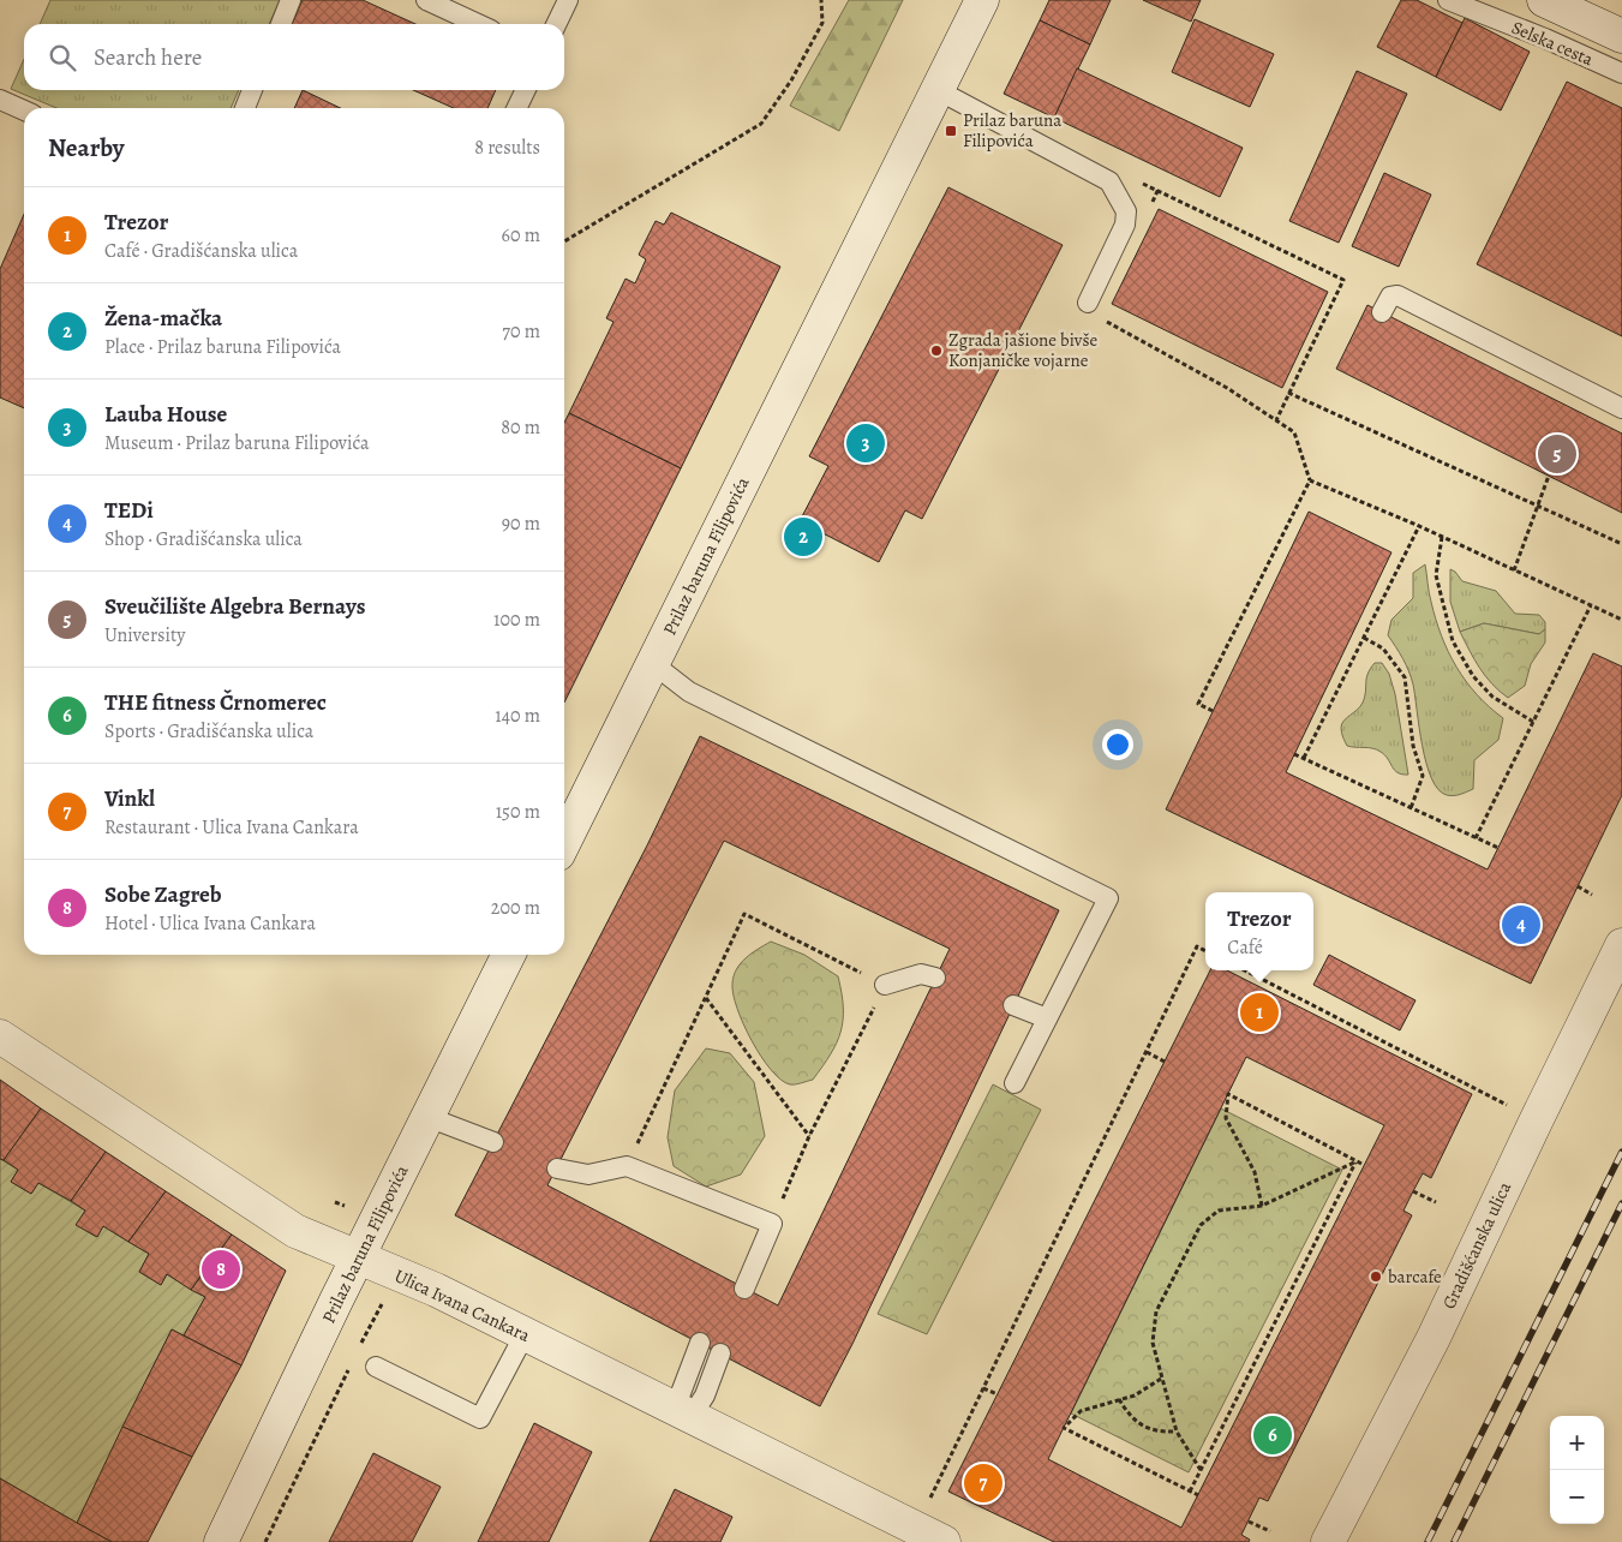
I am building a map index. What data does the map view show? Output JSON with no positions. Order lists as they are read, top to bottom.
{
  "streets": {
    "street": [
      "Selska cesta",
      "Prilaz baruna Filipovića",
      "Gradišćanska ulica",
      "Ulica Ivana Cankara"
    ]
  },
  "crossings": [
    ["Prilaz baruna Filipovića", "Ulica Ivana Cankara"]
  ],
  "places": {
    "transit": ["Prilaz baruna Filipovića"],
    "other": ["Zgrada jašione bivše Konjaničke vojarne", "barcafe"]
  },
  "page": {
    "search": "Search here",
    "heading": ["Nearby", "8 results"],
    "list": [
      {
        "mark": "1",
        "name": "Trezor",
        "note": "Café · Gradišćanska ulica",
        "value": "60 m"
      },
      {
        "mark": "2",
        "name": "Žena-mačka",
        "note": "Place · Prilaz baruna Filipovića",
        "value": "70 m"
      },
      {
        "mark": "3",
        "name": "Lauba House",
        "note": "Museum · Prilaz baruna Filipovića",
        "value": "80 m"
      },
      {
        "mark": "4",
        "name": "TEDi",
        "note": "Shop · Gradišćanska ulica",
        "value": "90 m"
      },
      {
        "mark": "5",
        "name": "Sveučilište Algebra Bernays",
        "note": "University",
        "value": "100 m"
      },
      {
        "mark": "6",
        "name": "THE fitness Črnomerec",
        "note": "Sports · Gradišćanska ulica",
        "value": "140 m"
      },
      {
        "mark": "7",
        "name": "Vinkl",
        "note": "Restaurant · Ulica Ivana Cankara",
        "value": "150 m"
      },
      {
        "mark": "8",
        "name": "Sobe Zagreb",
        "note": "Hotel · Ulica Ivana Cankara",
        "value": "200 m"
      }
    ],
    "pins": [
      "3",
      "5",
      "2",
      "4",
      "1",
      "8",
      "6",
      "7"
    ],
    "popup": ["Trezor", "Café"],
    "map_buttons": ["+", "−"]
  }
}
